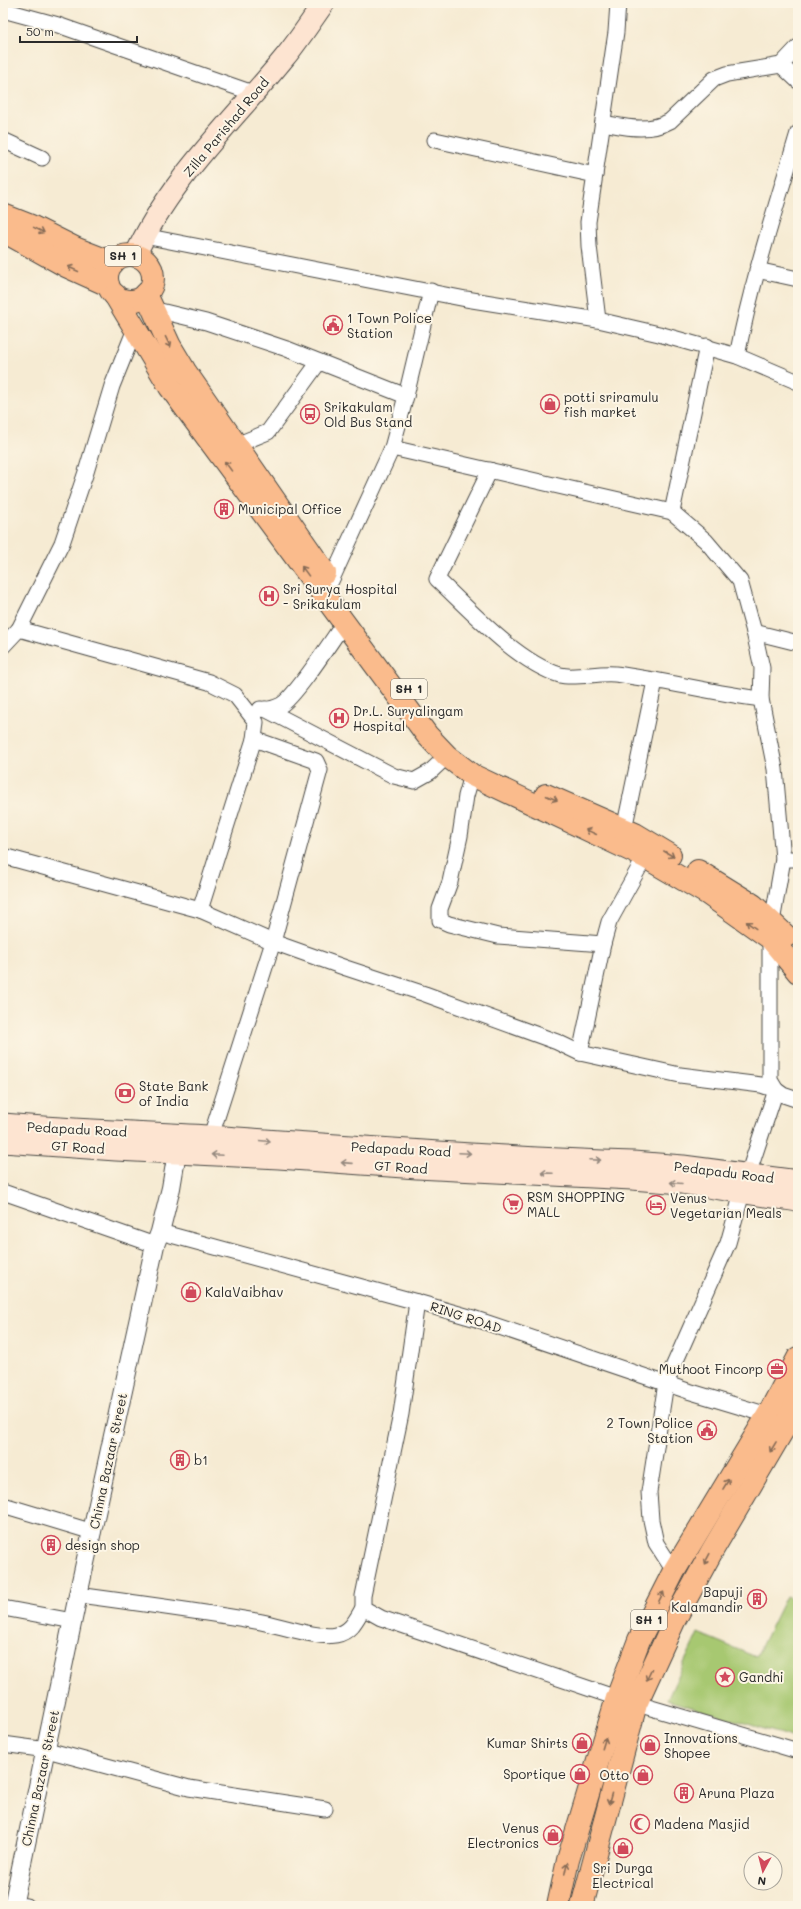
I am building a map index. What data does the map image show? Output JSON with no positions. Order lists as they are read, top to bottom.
{
  "streets": {
    "main road": [
      "Zilla Parishad Road",
      "SH 1",
      "Pedapadu Road",
      "GT Road"
    ],
    "street": ["RING ROAD", "Chinna Bazaar Street"]
  },
  "crossings": [
    ["Zilla Parishad Road", "SH 1"],
    ["SH 1", "RING ROAD"],
    ["Pedapadu Road", "GT Road"],
    ["Pedapadu Road", "Chinna Bazaar Street"],
    ["GT Road", "Chinna Bazaar Street"],
    ["RING ROAD", "Chinna Bazaar Street"]
  ],
  "one_way": ["Pedapadu Road", "GT Road"],
  "places": {
    "public building": ["1 Town Police Station", "2 Town Police Station"],
    "shop": [
      "potti sriramulu fish market",
      "KalaVaibhav",
      "Kumar Shirts",
      "Innovations Shopee",
      "Sportique",
      "Otto",
      "Venus Electronics",
      "Sri Durga Electrical"
    ],
    "bus stop": ["Srikakulam Old Bus Stand"],
    "building": [
      "Municipal Office",
      "b1",
      "design shop",
      "Bapuji Kalamandir",
      "Aruna Plaza"
    ],
    "hospital": ["Sri Surya Hospital - Srikakulam", "Dr.L. Suryalingam Hospital"],
    "bank": ["State Bank of India"],
    "supermarket": ["RSM SHOPPING MALL"],
    "hotel": ["Venus Vegetarian Meals"],
    "office": ["Muthoot Fincorp"],
    "place": ["Gandhi"],
    "mosque": ["Madena Masjid"]
  },
  "scale_bar": "50 m",
  "north": "bottom"
}
